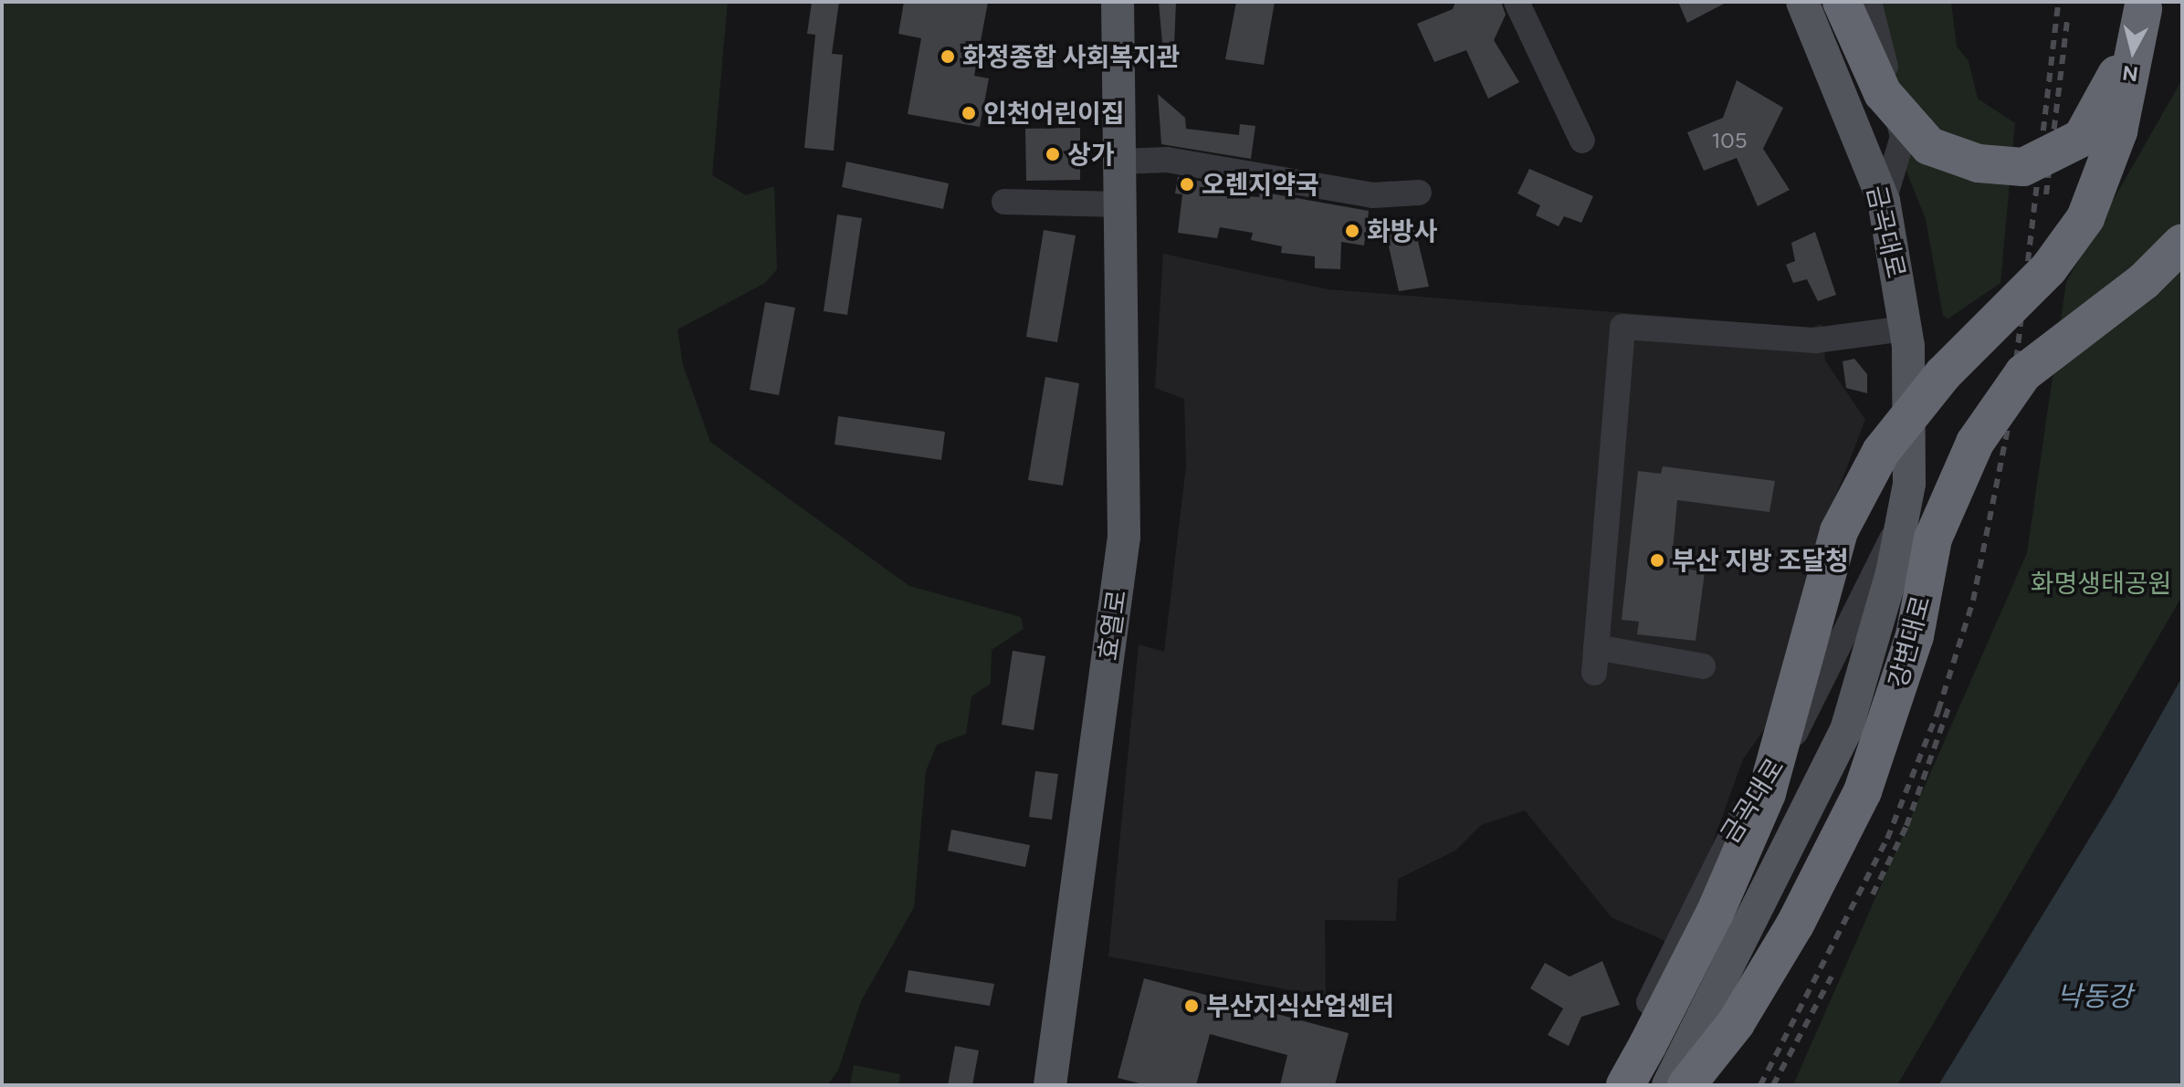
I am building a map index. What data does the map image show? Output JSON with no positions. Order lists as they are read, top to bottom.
{
  "streets": {
    "highway": ["강변대로"],
    "main road": ["금곡대로", "효열로"]
  },
  "water": ["낙동강"],
  "parks": ["화명생태공원"],
  "places": [
    "화정종합 사회복지관",
    "인천어린이집",
    "상가",
    "오렌지약국",
    "화방사",
    "부산 지방 조달청",
    "부산지식산업센터"
  ],
  "house_numbers": ["105"],
  "north": "bottom"
}
